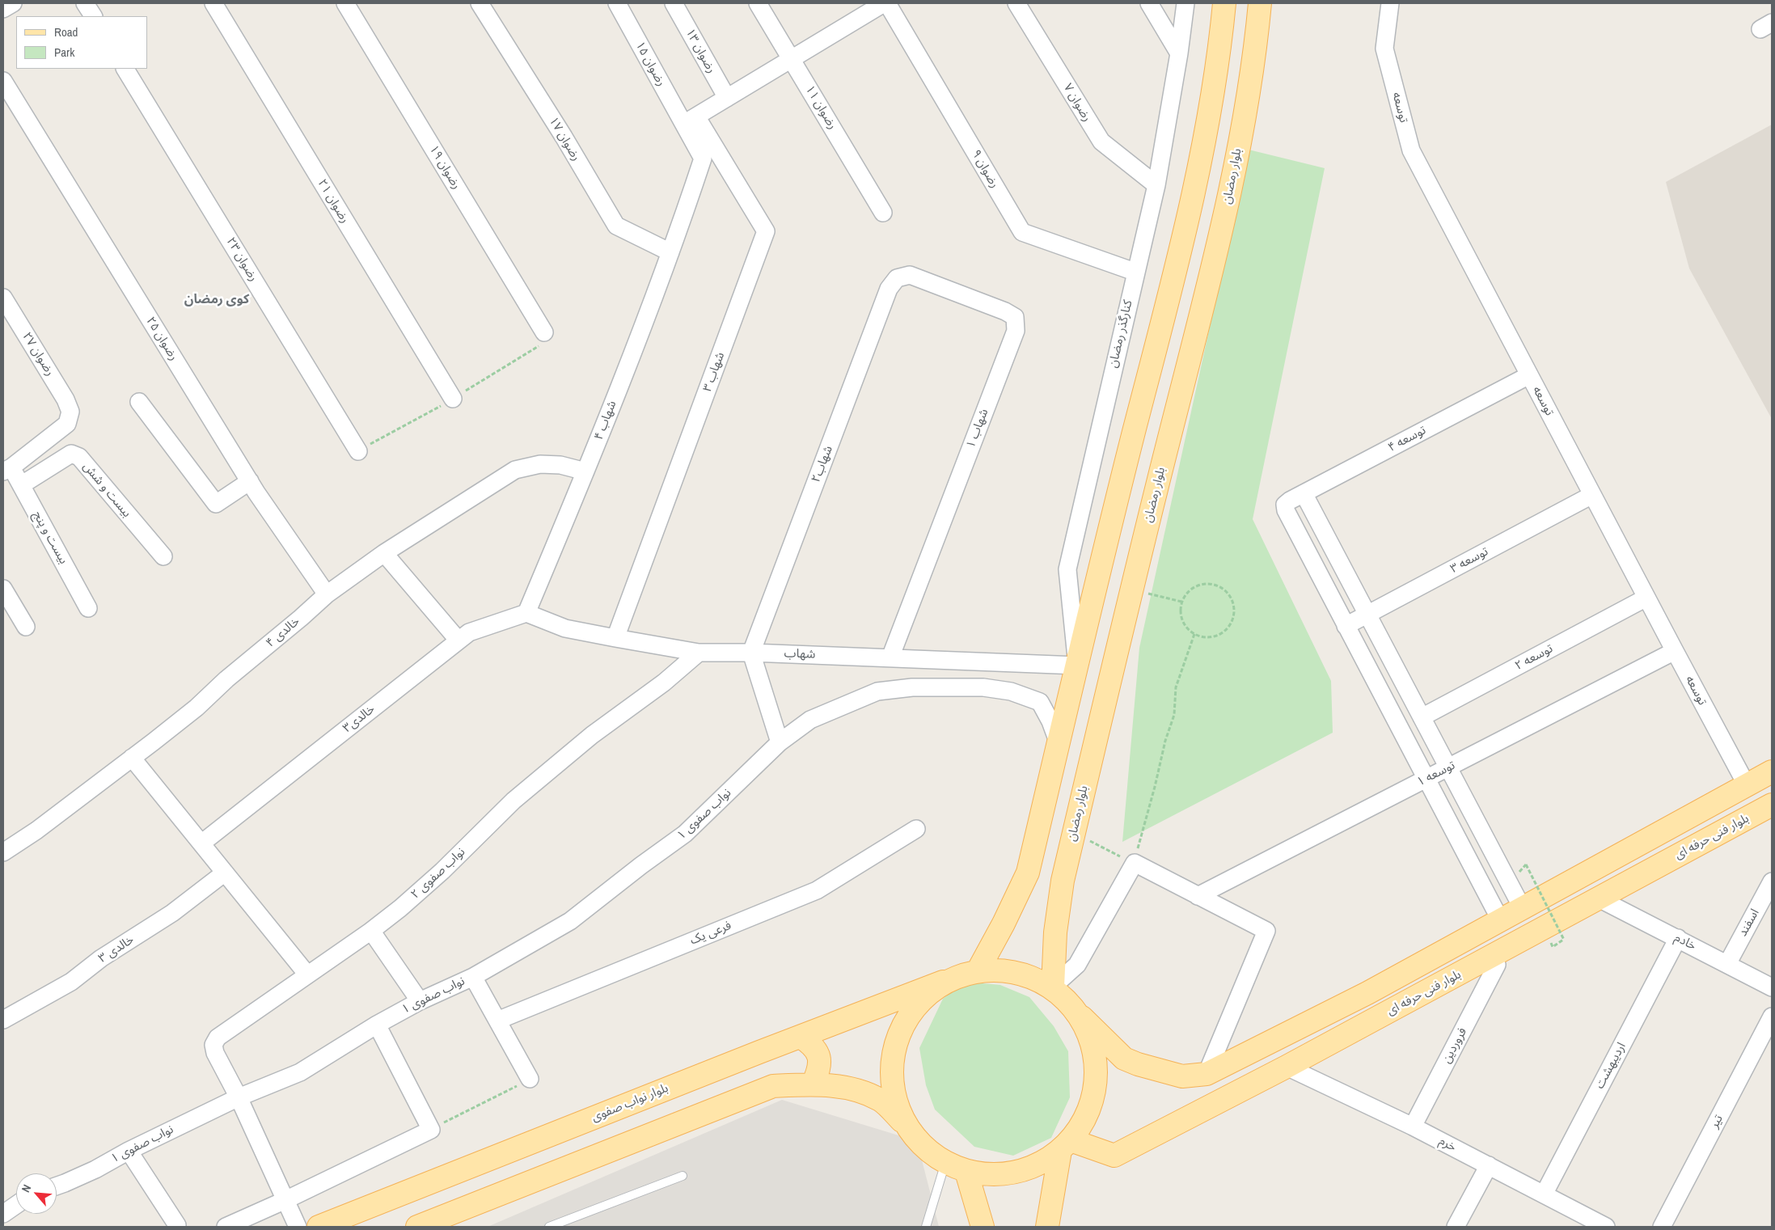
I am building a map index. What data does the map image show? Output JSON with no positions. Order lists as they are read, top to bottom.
{
  "streets": {
    "main road": ["بلوار رمضان", "بلوار فنی حرفه ای", "بلوار نواب صفوی"],
    "street": [
      "رضوان ۱۳",
      "رضوان ۱۵",
      "رضوان ۷",
      "رضوان ۱۱",
      "توسعه",
      "رضوان ۱۷",
      "رضوان ۱۹",
      "رضوان ۹",
      "رضوان ۲۱",
      "رضوان ۲۳",
      "کنارگذر رمضان",
      "رضوان ۲۵",
      "رضوان ۲۷",
      "شهاب ۳",
      "شهاب ۴",
      "شهاب ۱",
      "توسعه ۴",
      "شهاب۲",
      "بیست و شش",
      "بیست و پنج",
      "توسعه ۳",
      "خالدی ۴",
      "شهاب",
      "توسعه ۲",
      "خالدی۳",
      "توسعه ۱",
      "نواب صفوی ۱",
      "نواب صفوی ۲",
      "اسفند",
      "فرعی یک",
      "خادم",
      "خالدی ۳",
      "فروردین",
      "اردیبهشت",
      "تیر",
      "خرم"
    ]
  },
  "crossings": [
    ["رضوان ۱۵", "شهاب ۳"],
    ["رضوان ۱۵", "شهاب ۴"],
    ["رضوان ۷", "کنارگذر رمضان"],
    ["توسعه", "توسعه ۴"],
    ["توسعه", "توسعه ۳"],
    ["توسعه", "توسعه ۲"],
    ["توسعه", "توسعه ۱"],
    ["رضوان ۱۷", "شهاب ۴"],
    ["رضوان ۹", "کنارگذر رمضان"],
    ["کنارگذر رمضان", "شهاب"],
    ["رضوان ۲۵", "خالدی ۴"],
    ["رضوان ۲۷", "بیست و پنج"],
    ["شهاب ۳", "شهاب ۴"],
    ["شهاب ۳", "شهاب"],
    ["شهاب ۴", "خالدی ۴"],
    ["شهاب ۴", "شهاب"],
    ["شهاب ۴", "خالدی۳"],
    ["شهاب ۱", "شهاب۲"],
    ["شهاب ۱", "شهاب"],
    ["توسعه ۴", "توسعه ۳"],
    ["شهاب۲", "شهاب"],
    ["بیست و شش", "بیست و پنج"],
    ["شهاب", "خالدی۳"],
    ["شهاب", "نواب صفوی ۲"],
    ["نواب صفوی ۱", "نواب صفوی ۲"],
    ["بلوار فنی حرفه ای", "خادم"],
    ["بلوار فنی حرفه ای", "خرم"],
    ["اسفند", "خادم"],
    ["خادم", "اردیبهشت"],
    ["فروردین", "خرم"],
    ["اردیبهشت", "خرم"]
  ],
  "districts": ["کوی رمضان"],
  "legend": ["Road", "Park"],
  "north": "top left"
}
